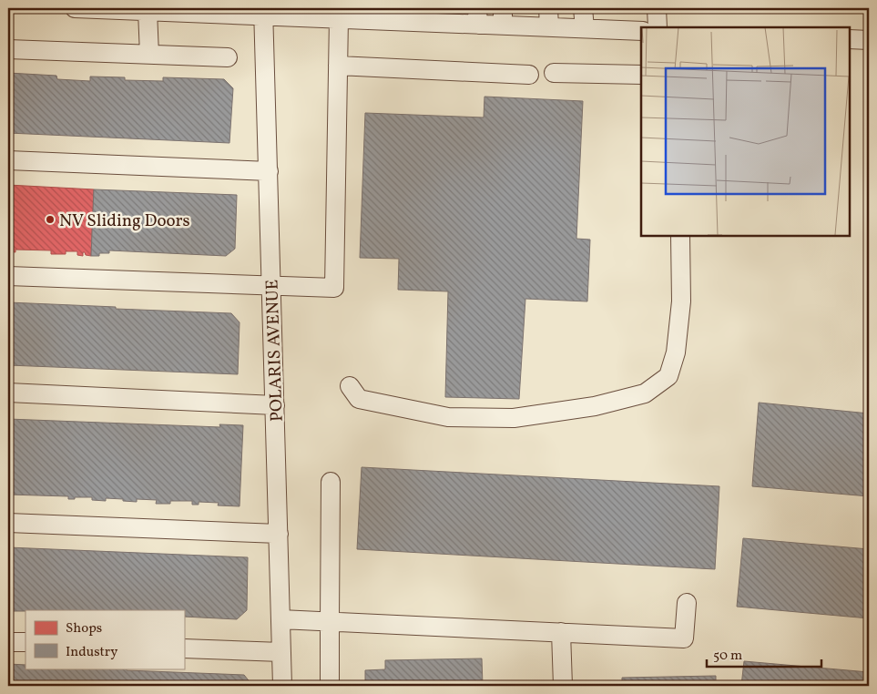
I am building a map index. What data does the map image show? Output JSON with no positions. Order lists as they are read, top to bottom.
{
  "streets": {
    "street": ["POLARIS AVENUE"]
  },
  "places": ["NV Sliding Doors"],
  "legend": ["Shops", "Industry"],
  "scale_bar": "50 m"
}
